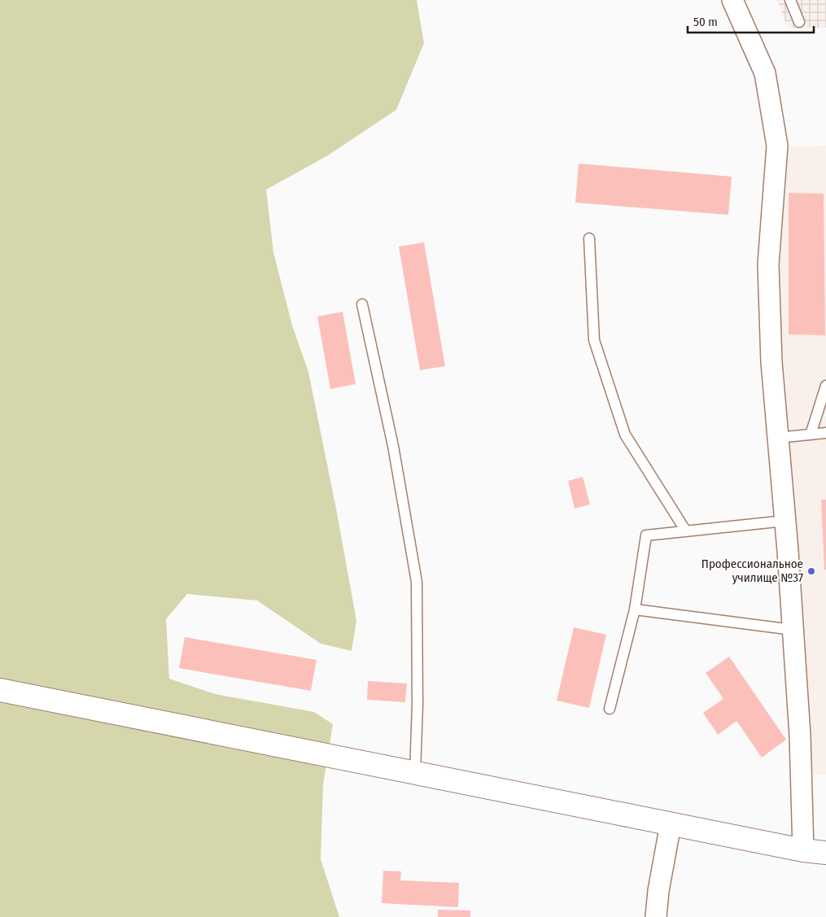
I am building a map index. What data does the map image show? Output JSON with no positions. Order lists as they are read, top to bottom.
{
  "places": ["Профессиональное училище №37"],
  "scale_bar": "50 m"
}
